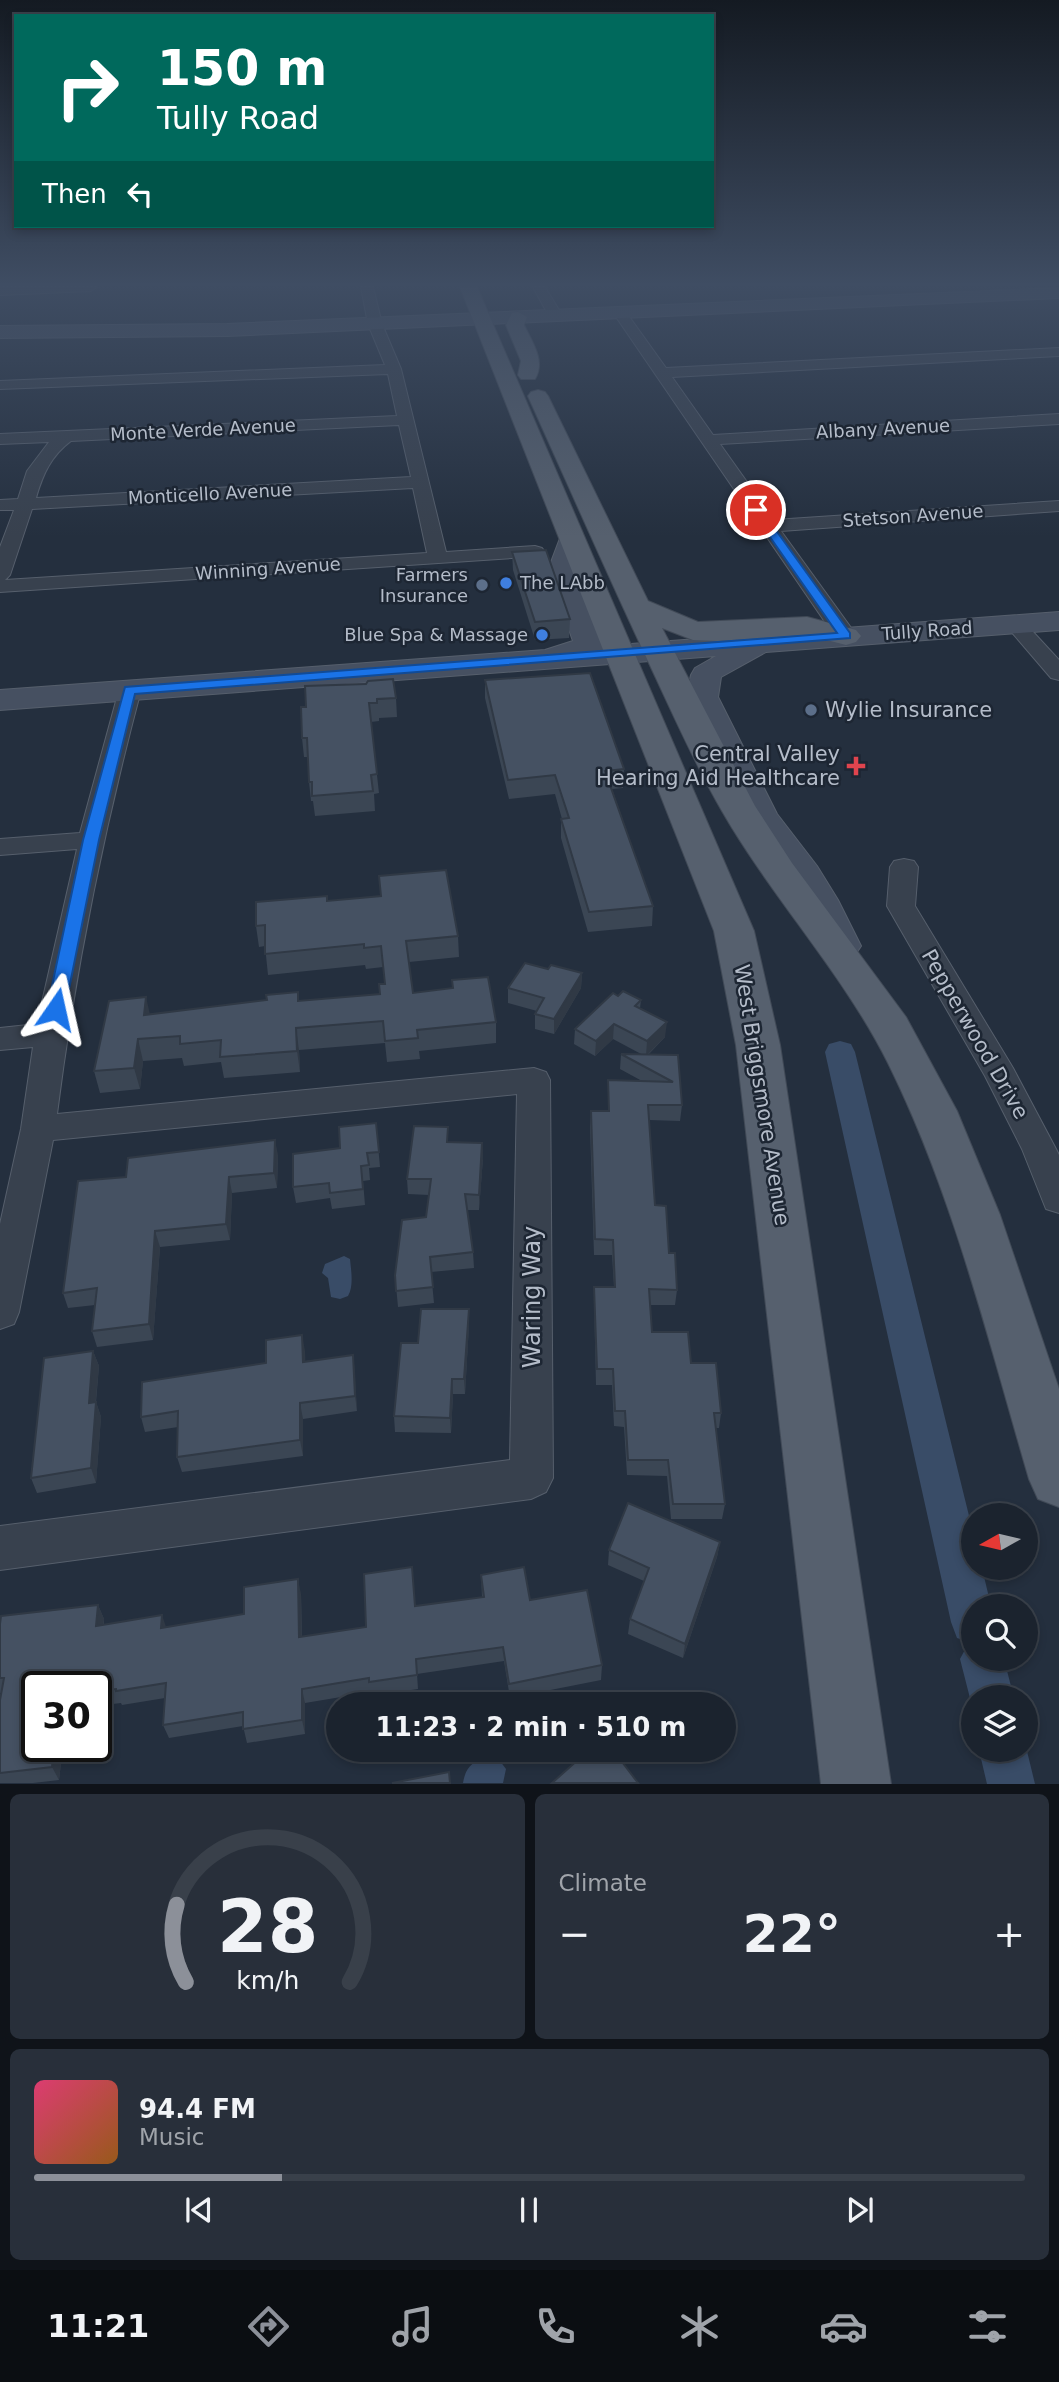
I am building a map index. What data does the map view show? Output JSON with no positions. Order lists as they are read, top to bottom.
{
  "streets": {
    "main road": ["Tully Road", "West Briggsmore Avenue"],
    "street": [
      "Albany Avenue",
      "Monte Verde Avenue",
      "Monticello Avenue",
      "Stetson Avenue",
      "Winning Avenue",
      "Pepperwood Drive",
      "Waring Way"
    ]
  },
  "crossings": [
    ["Winning Avenue", "West Briggsmore Avenue"],
    ["Tully Road", "West Briggsmore Avenue"]
  ],
  "places": {
    "other": [
      "The LAbb",
      "Farmers Insurance",
      "Blue Spa & Massage",
      "Wylie Insurance"
    ],
    "health": ["Central Valley Hearing Aid Healthcare"]
  },
  "north": "left",
  "page": {
    "turn": ["150 m", "Tully Road"],
    "then": "Then",
    "limit": "30",
    "trip": "11:23 · 2 min · 510 m",
    "tile": "Climate",
    "heat": ["−", "22°", "+"],
    "song": ["94.4 FM", "Music"],
    "tabs": "11:21",
    "gauge": ["28", "km/h"]
  }
}
